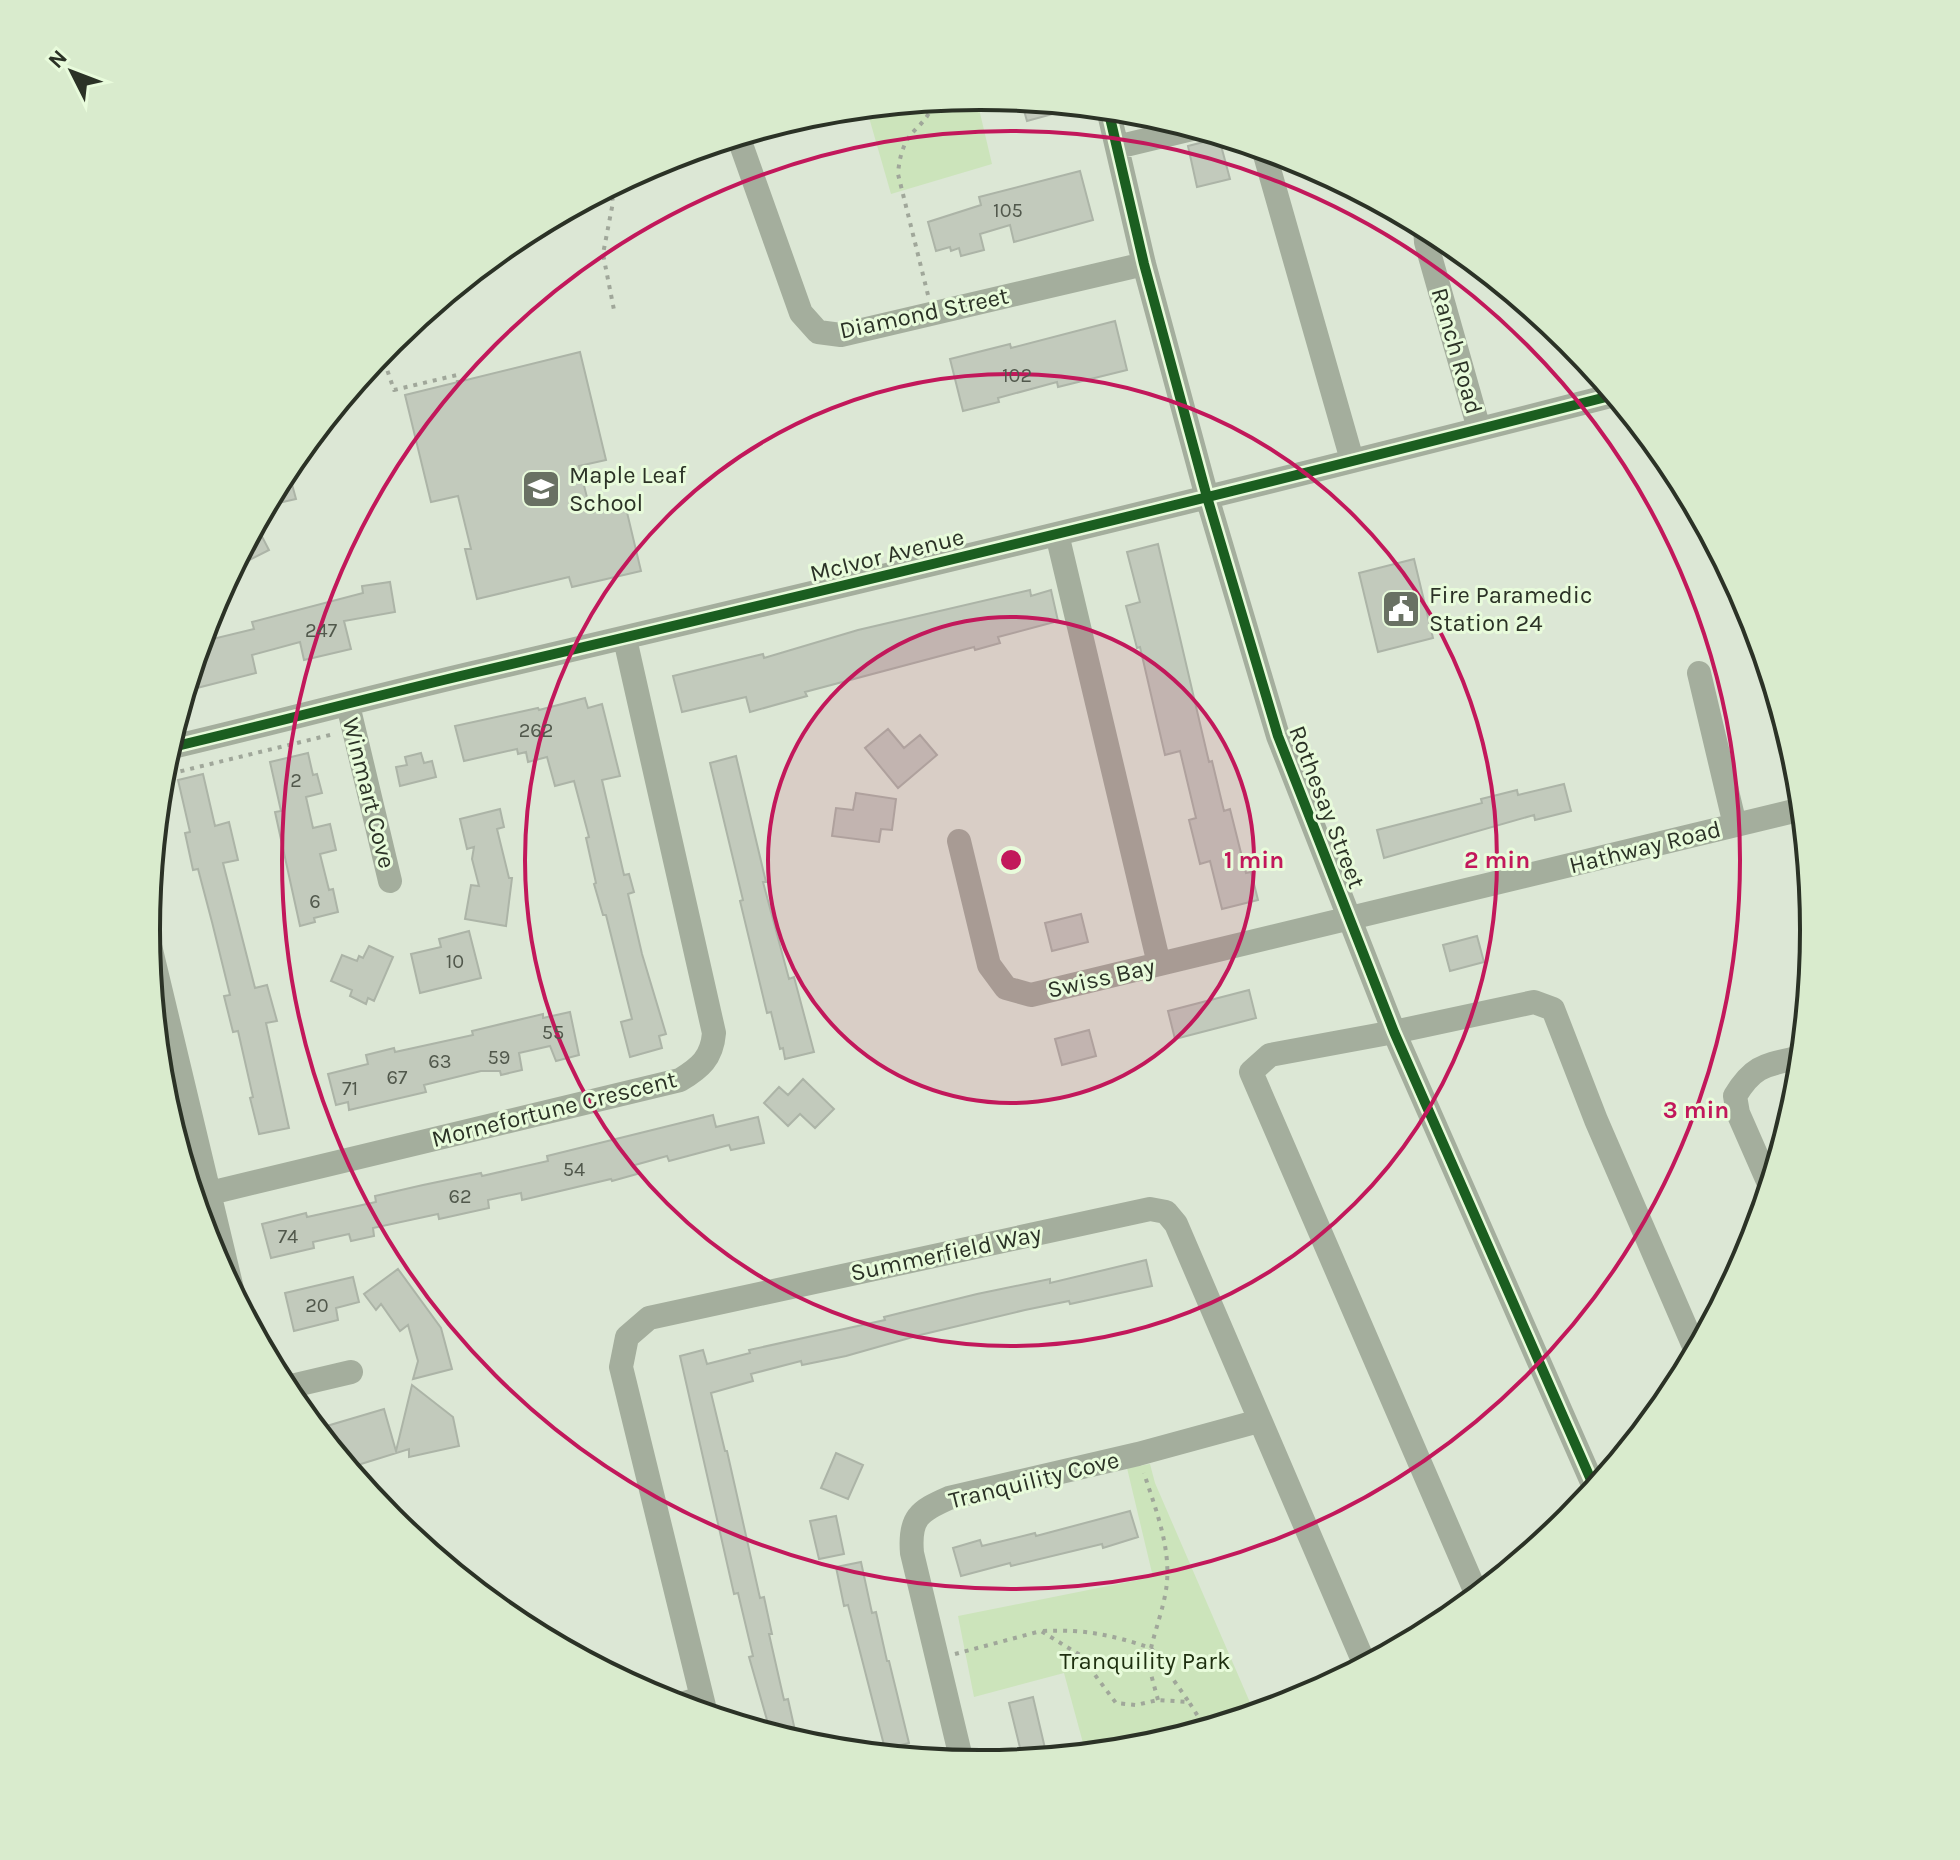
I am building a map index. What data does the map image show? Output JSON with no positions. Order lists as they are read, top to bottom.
{
  "streets": {
    "street": [
      "Diamond Street",
      "Ranch Road",
      "McIvor Avenue",
      "Winmart Cove",
      "Rothesay Street",
      "Hathway Road",
      "Swiss Bay",
      "Mornefortune Crescent",
      "Summerfield Way",
      "Tranquility Cove"
    ]
  },
  "crossings": [
    ["Diamond Street", "Rothesay Street"],
    ["Ranch Road", "McIvor Avenue"],
    ["McIvor Avenue", "Winmart Cove"],
    ["McIvor Avenue", "Rothesay Street"],
    ["McIvor Avenue", "Mornefortune Crescent"],
    ["Rothesay Street", "Hathway Road"],
    ["Rothesay Street", "Swiss Bay"],
    ["Hathway Road", "Swiss Bay"],
    ["Summerfield Way", "Tranquility Cove"]
  ],
  "parks": ["Tranquility Park"],
  "places": {
    "school or university": ["Maple Leaf School"],
    "public building": ["Fire Paramedic Station 24"]
  },
  "house_numbers": [
    "105",
    "102",
    "247",
    "262",
    "2",
    "6",
    "10",
    "55",
    "59",
    "63",
    "67",
    "71",
    "54",
    "62",
    "74",
    "20"
  ],
  "north": "top left",
  "rings": ["1 min", "2 min", "3 min"]
}
